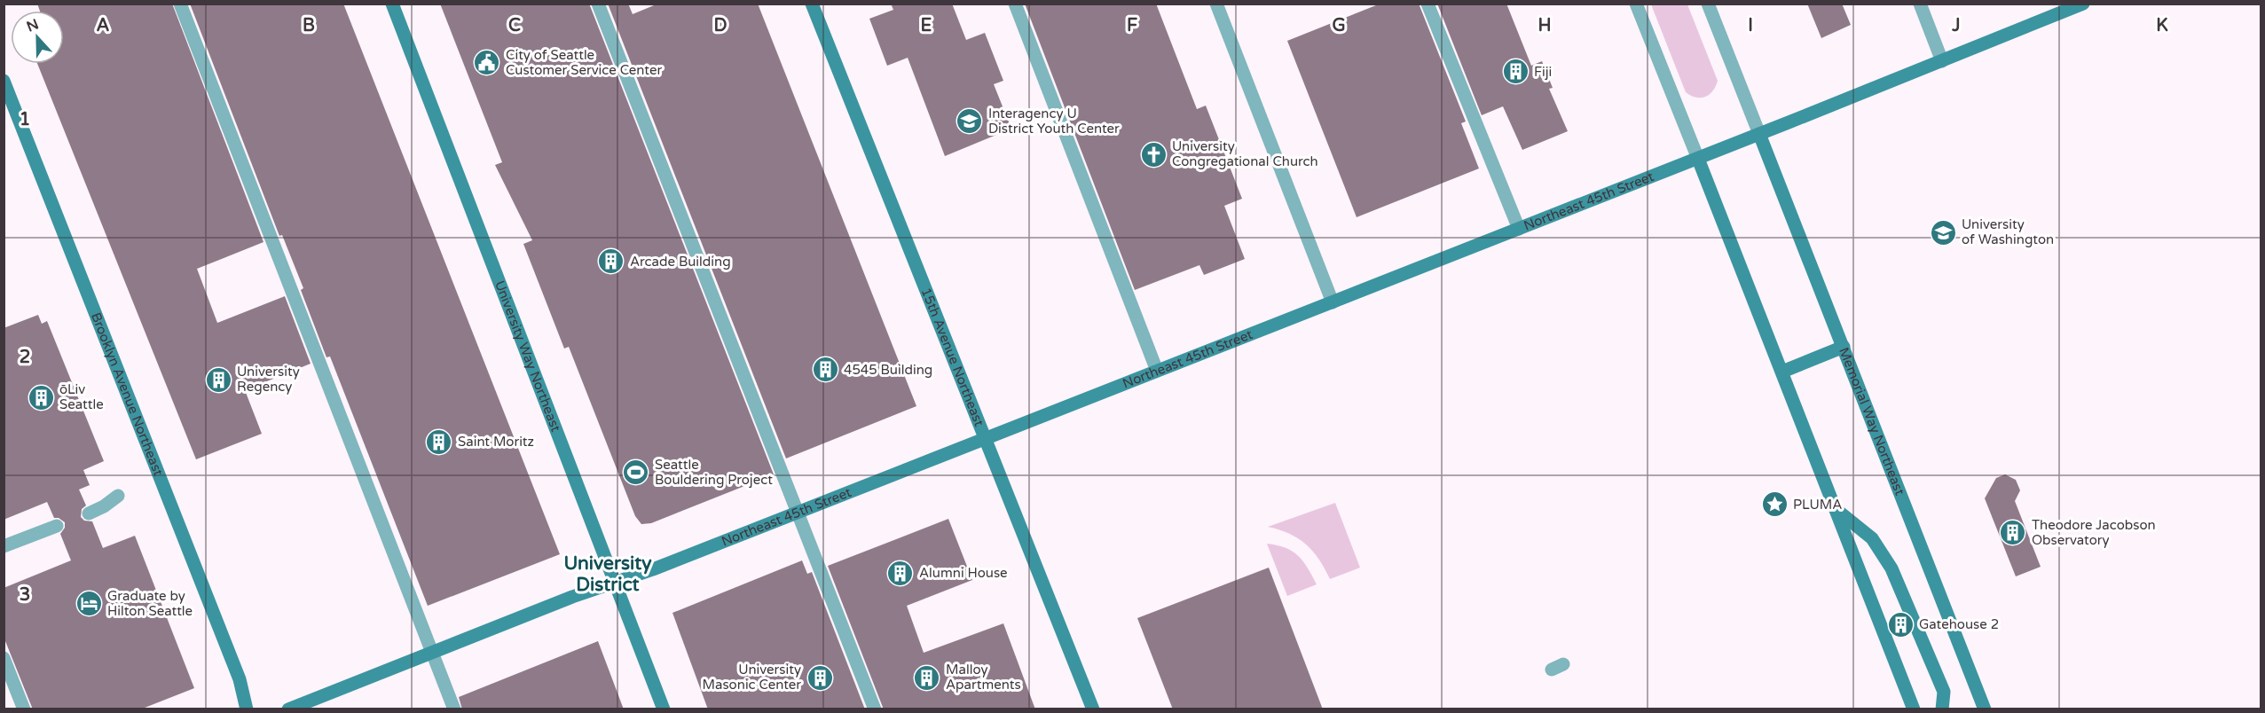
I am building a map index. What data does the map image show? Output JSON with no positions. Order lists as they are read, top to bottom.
{
  "streets": {
    "street": [
      "Northeast 45th Street",
      "15th Avenue Northeast",
      "University Way Northeast",
      "Brooklyn Avenue Northeast",
      "Memorial Way Northeast"
    ]
  },
  "crossings": [
    ["Northeast 45th Street", "15th Avenue Northeast"],
    ["Northeast 45th Street", "University Way Northeast"],
    ["Northeast 45th Street", "Memorial Way Northeast"]
  ],
  "districts": ["University District"],
  "places": {
    "public building": ["City of Seattle Customer Service Center"],
    "building": [
      "Fiji",
      "Arcade Building",
      "4545 Building",
      "University Regency",
      "ōLiv Seattle",
      "Saint Moritz",
      "Theodore Jacobson Observatory",
      "Alumni House",
      "Gatehouse 2",
      "University Masonic Center",
      "Malloy Apartments"
    ],
    "school or university": ["Interagency U District Youth Center", "University of Washington"],
    "church": ["University Congregational Church"],
    "sports": ["Seattle Bouldering Project"],
    "place": ["PLUMA"],
    "hotel": ["Graduate by Hilton Seattle"]
  },
  "north": "top",
  "grid": {
    "columns": [
      "A",
      "B",
      "C",
      "D",
      "E",
      "F",
      "G",
      "H",
      "I",
      "J",
      "K"
    ],
    "rows": ["1", "2", "3"]
  }
}
